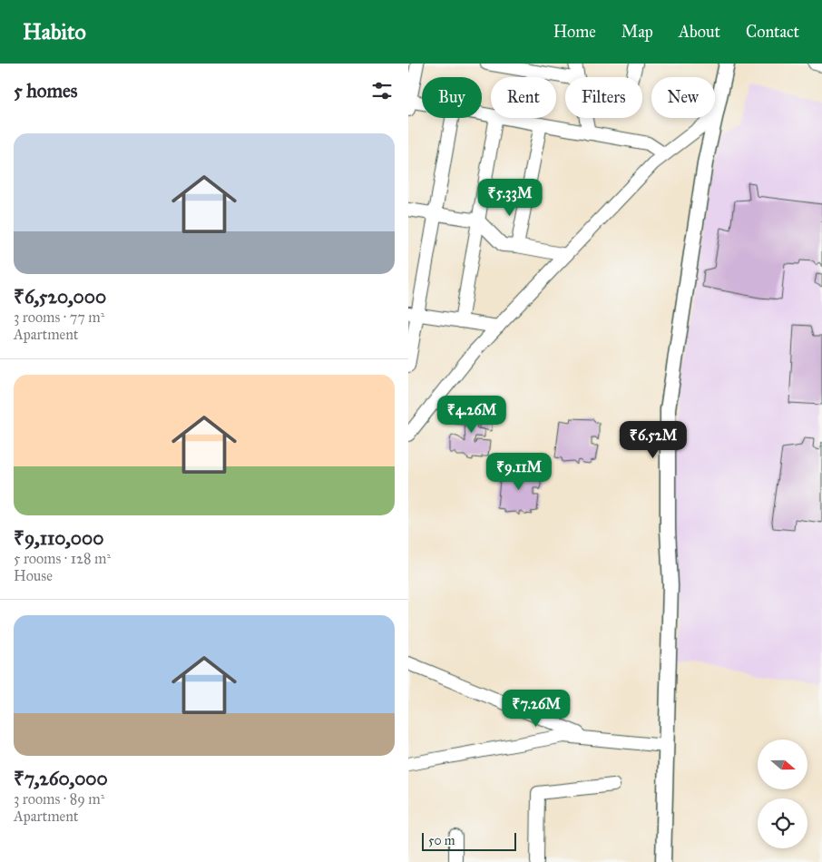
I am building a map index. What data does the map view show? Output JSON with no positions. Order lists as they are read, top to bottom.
{
  "scale_bar": "50 m",
  "north": "right",
  "page": {
    "header": "Habito",
    "nav": [
      "Home",
      "Map",
      "About",
      "Contact"
    ],
    "heading": "5 homes",
    "chip": [
      "Buy",
      "Rent",
      "Filters",
      "New"
    ],
    "list": [
      {
        "name": "₹6,520,000",
        "note": "3 rooms · 77 m² · Apartment"
      },
      {
        "name": "₹9,110,000",
        "note": "5 rooms · 128 m² · House"
      },
      {
        "name": "₹7,260,000",
        "note": "3 rooms · 89 m² · Apartment"
      }
    ],
    "price": [
      "₹5.33M",
      "₹4.26M",
      "₹6.52M",
      "₹9.11M",
      "₹7.26M"
    ],
    "scale": "50 m"
  }
}
